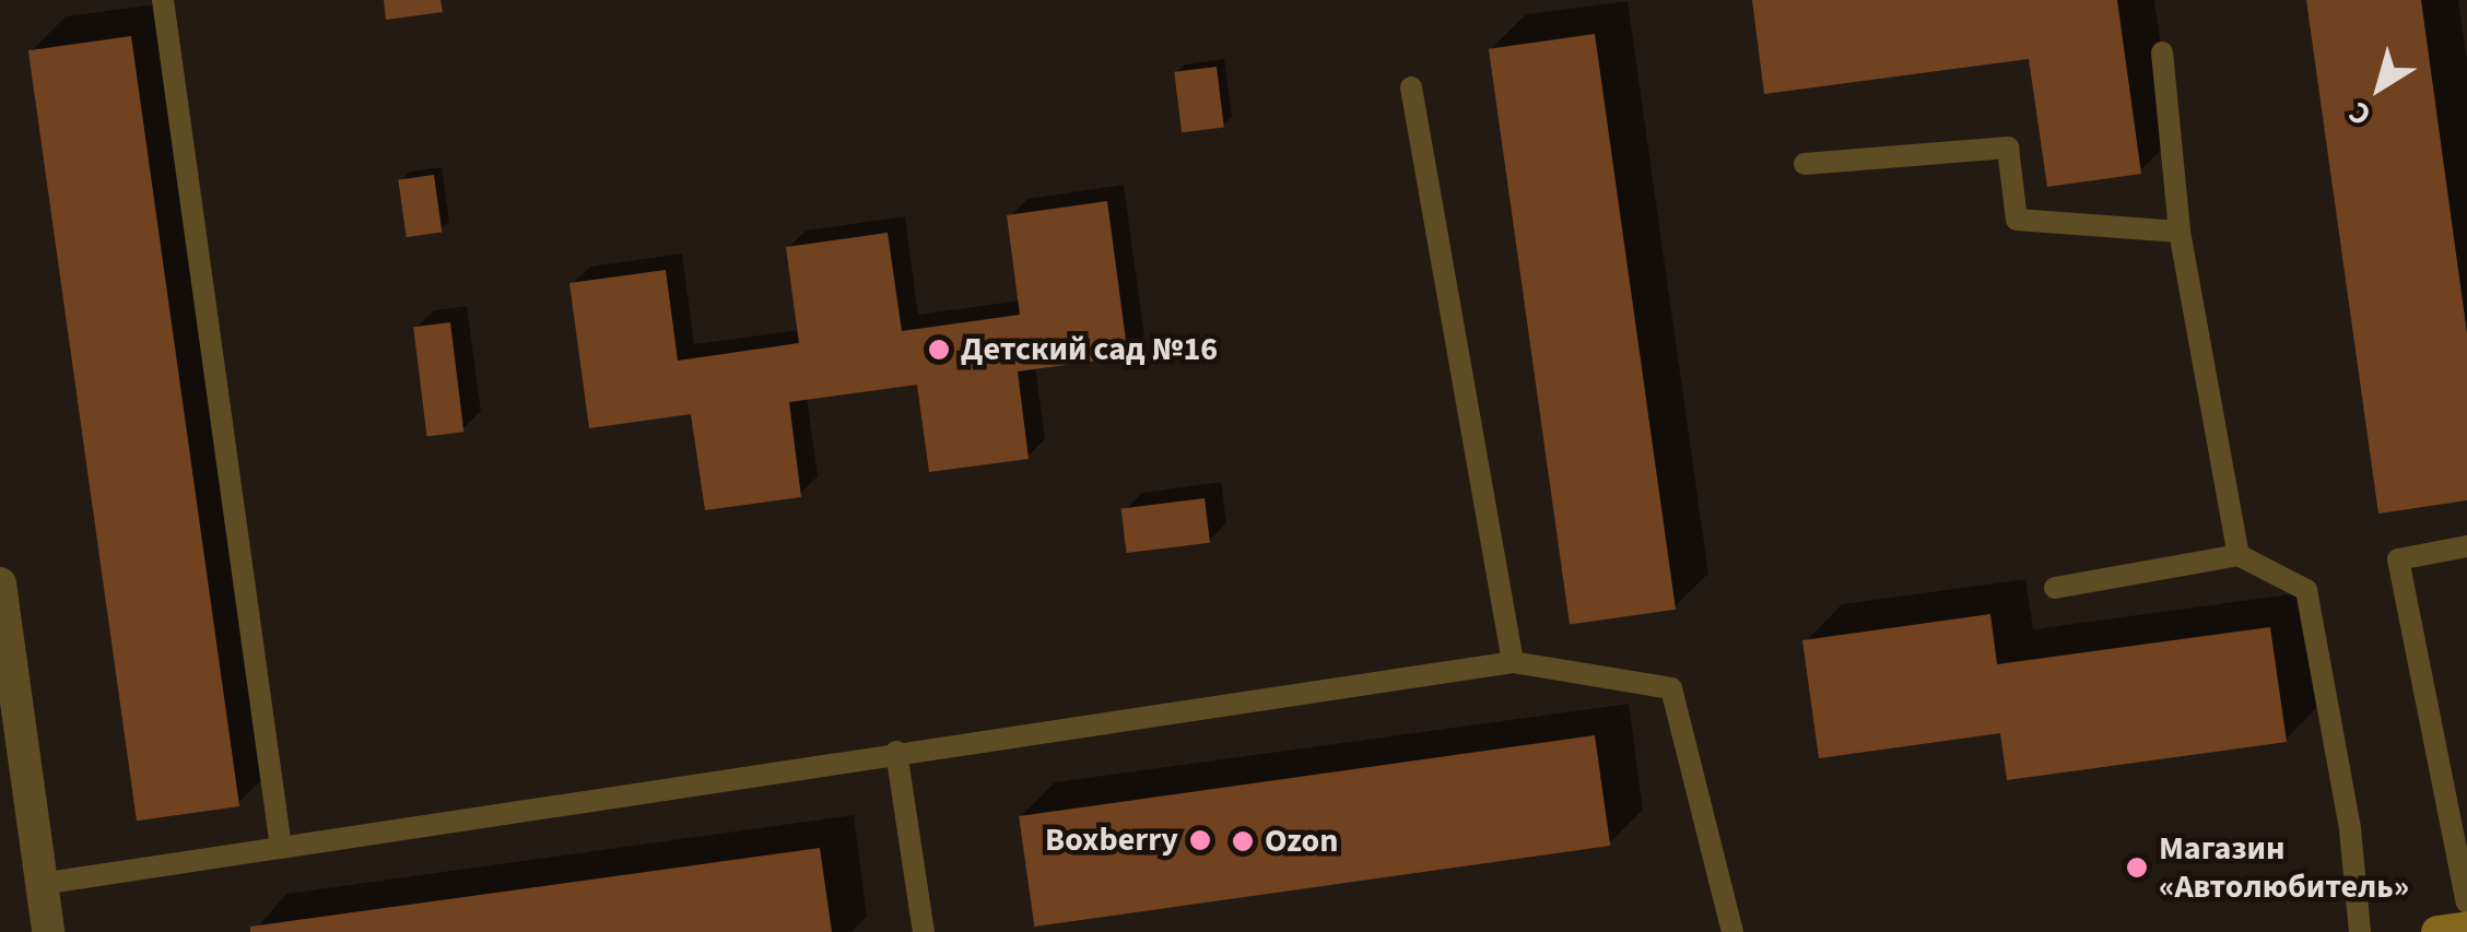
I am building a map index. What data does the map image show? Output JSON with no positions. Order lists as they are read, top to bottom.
{
  "places": [
    "Детский сад №16",
    "Boxberry",
    "Ozon",
    "Магазин «Автолюбитель»"
  ],
  "north": "bottom left"
}
